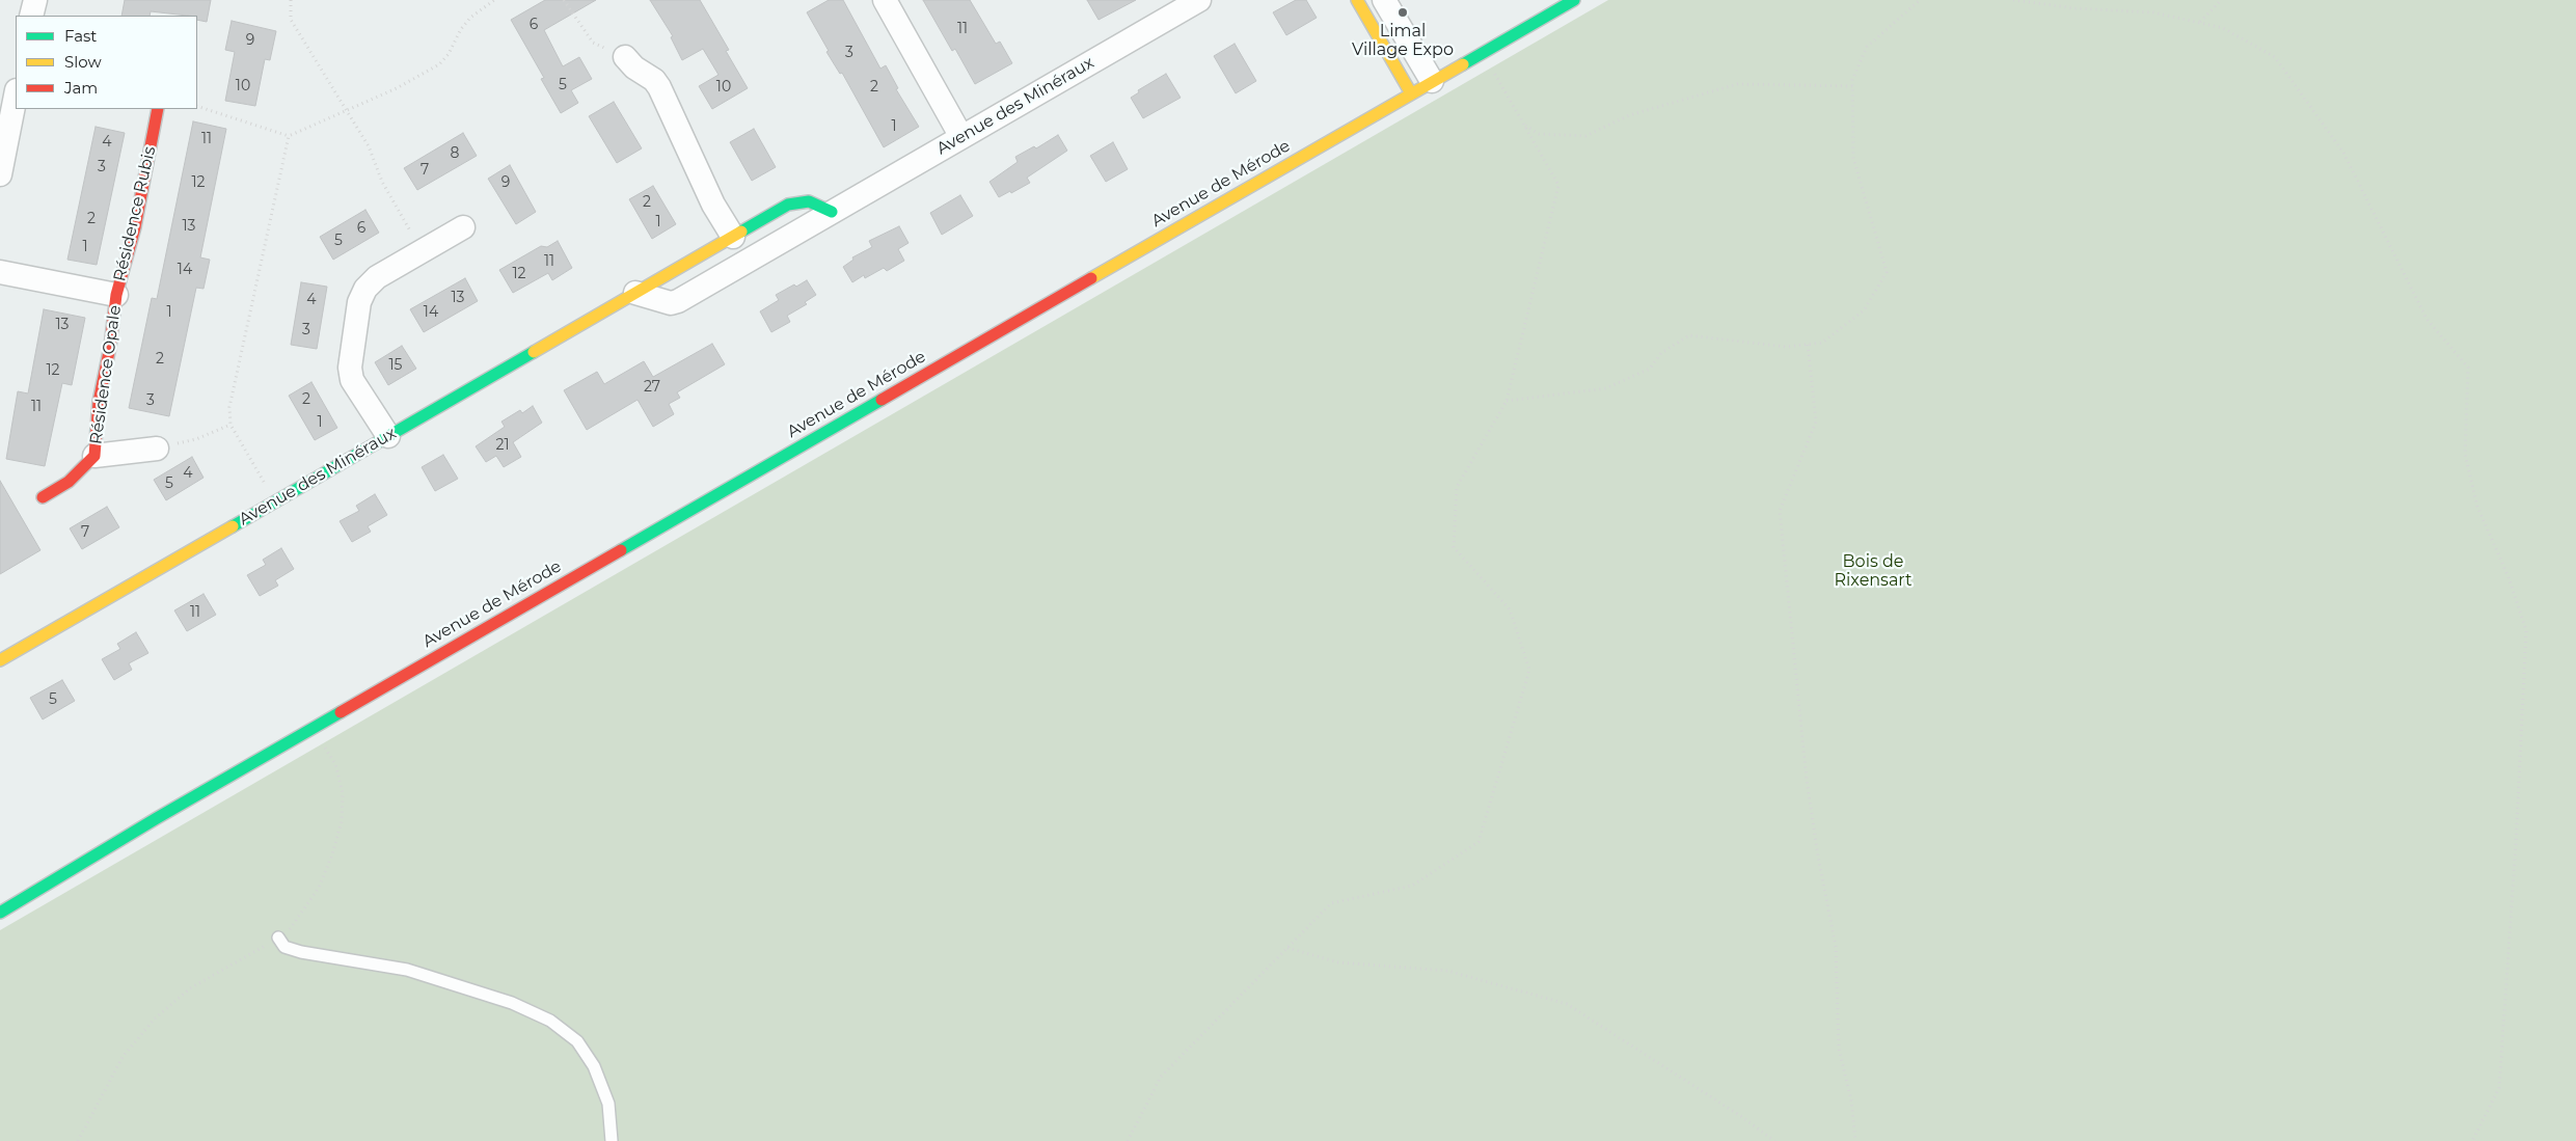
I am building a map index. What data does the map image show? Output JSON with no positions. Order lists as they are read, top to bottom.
{
  "streets": {
    "street": [
      "Avenue des Minéraux",
      "Avenue de Mérode",
      "Résidence Rubis",
      "Résidence Opale"
    ]
  },
  "crossings": [
    ["Résidence Rubis", "Résidence Opale"]
  ],
  "parks": ["Bois de Rixensart"],
  "places": ["Limal Village Expo"],
  "house_numbers": [
    "6",
    "11",
    "9",
    "3",
    "5",
    "10",
    "10",
    "2",
    "1",
    "11",
    "4",
    "8",
    "3",
    "7",
    "12",
    "9",
    "2",
    "2",
    "1",
    "13",
    "6",
    "5",
    "1",
    "11",
    "14",
    "12",
    "13",
    "4",
    "1",
    "14",
    "13",
    "3",
    "2",
    "15",
    "12",
    "27",
    "2",
    "3",
    "11",
    "1",
    "21",
    "4",
    "5",
    "7",
    "11",
    "5"
  ],
  "legend": ["Fast", "Slow", "Jam"]
}
